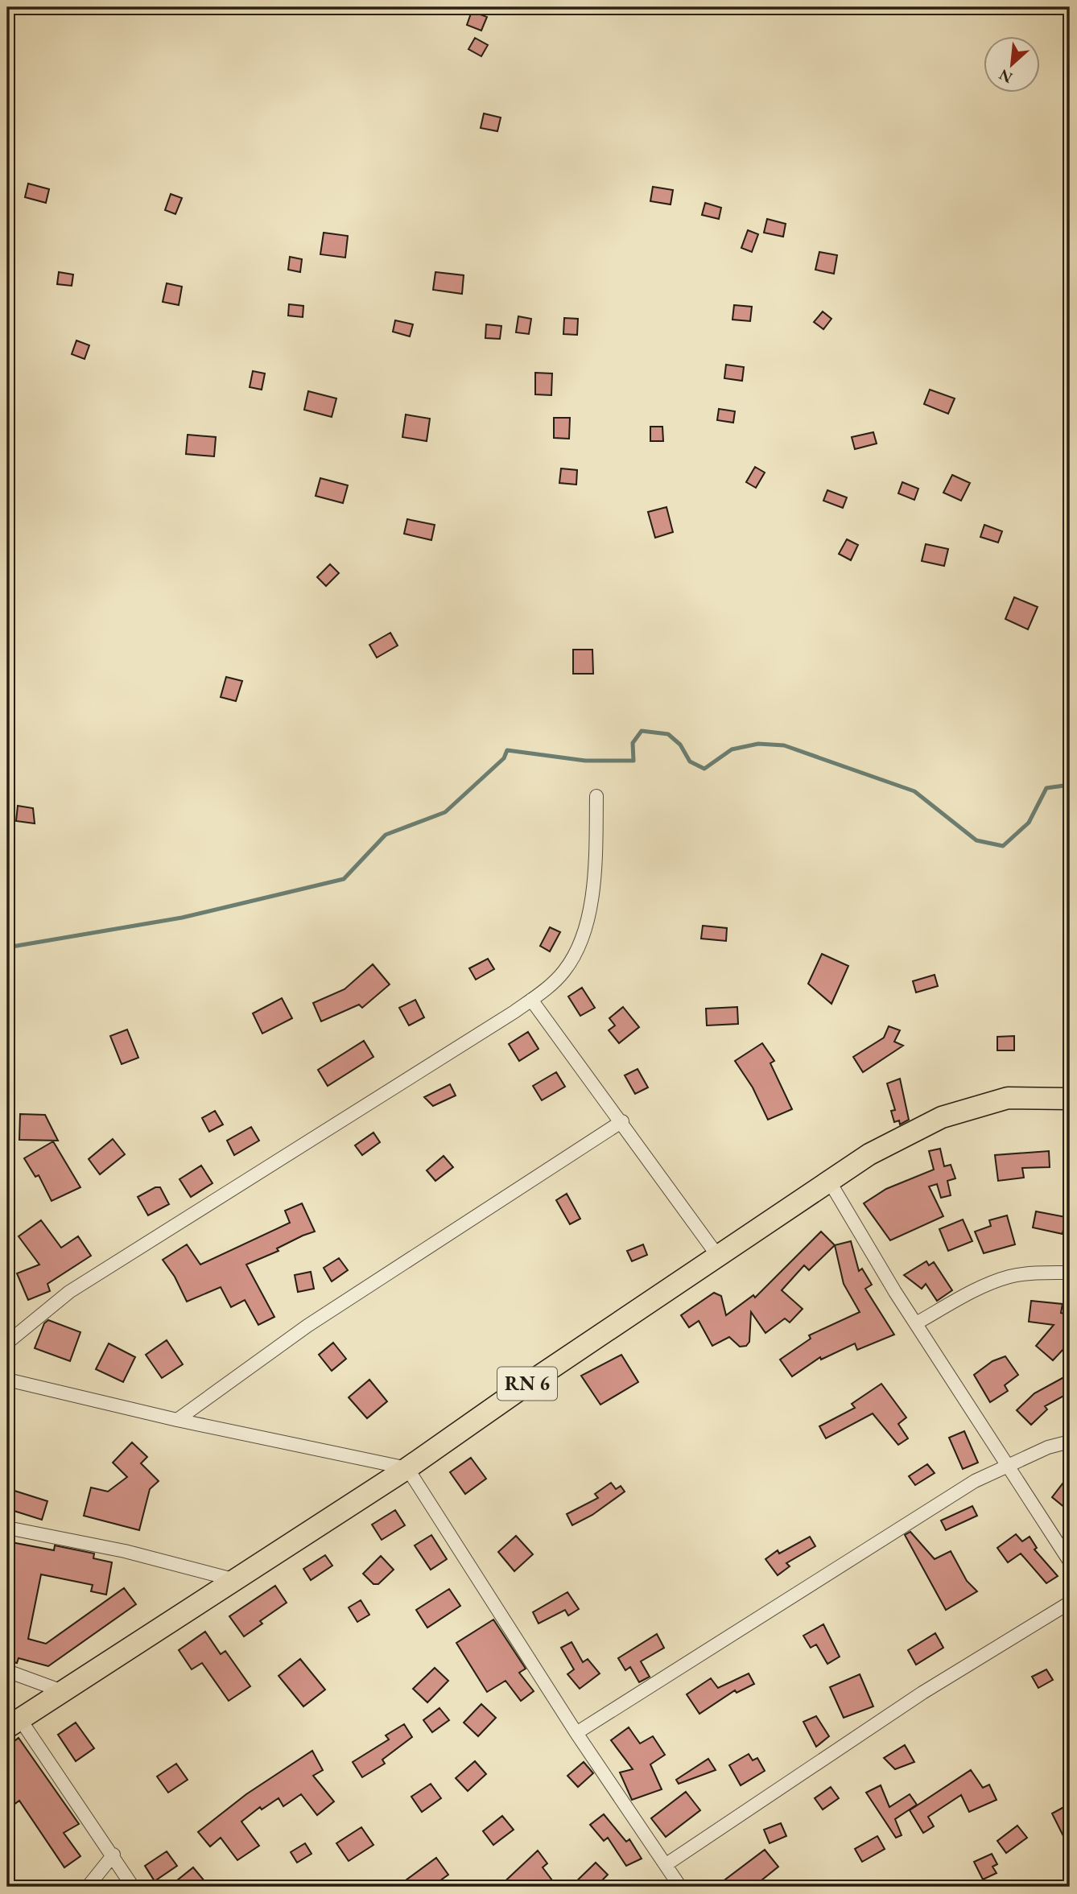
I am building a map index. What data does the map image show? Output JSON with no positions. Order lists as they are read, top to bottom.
{
  "streets": {
    "main road": ["RN 6"]
  },
  "north": "bottom left"
}
